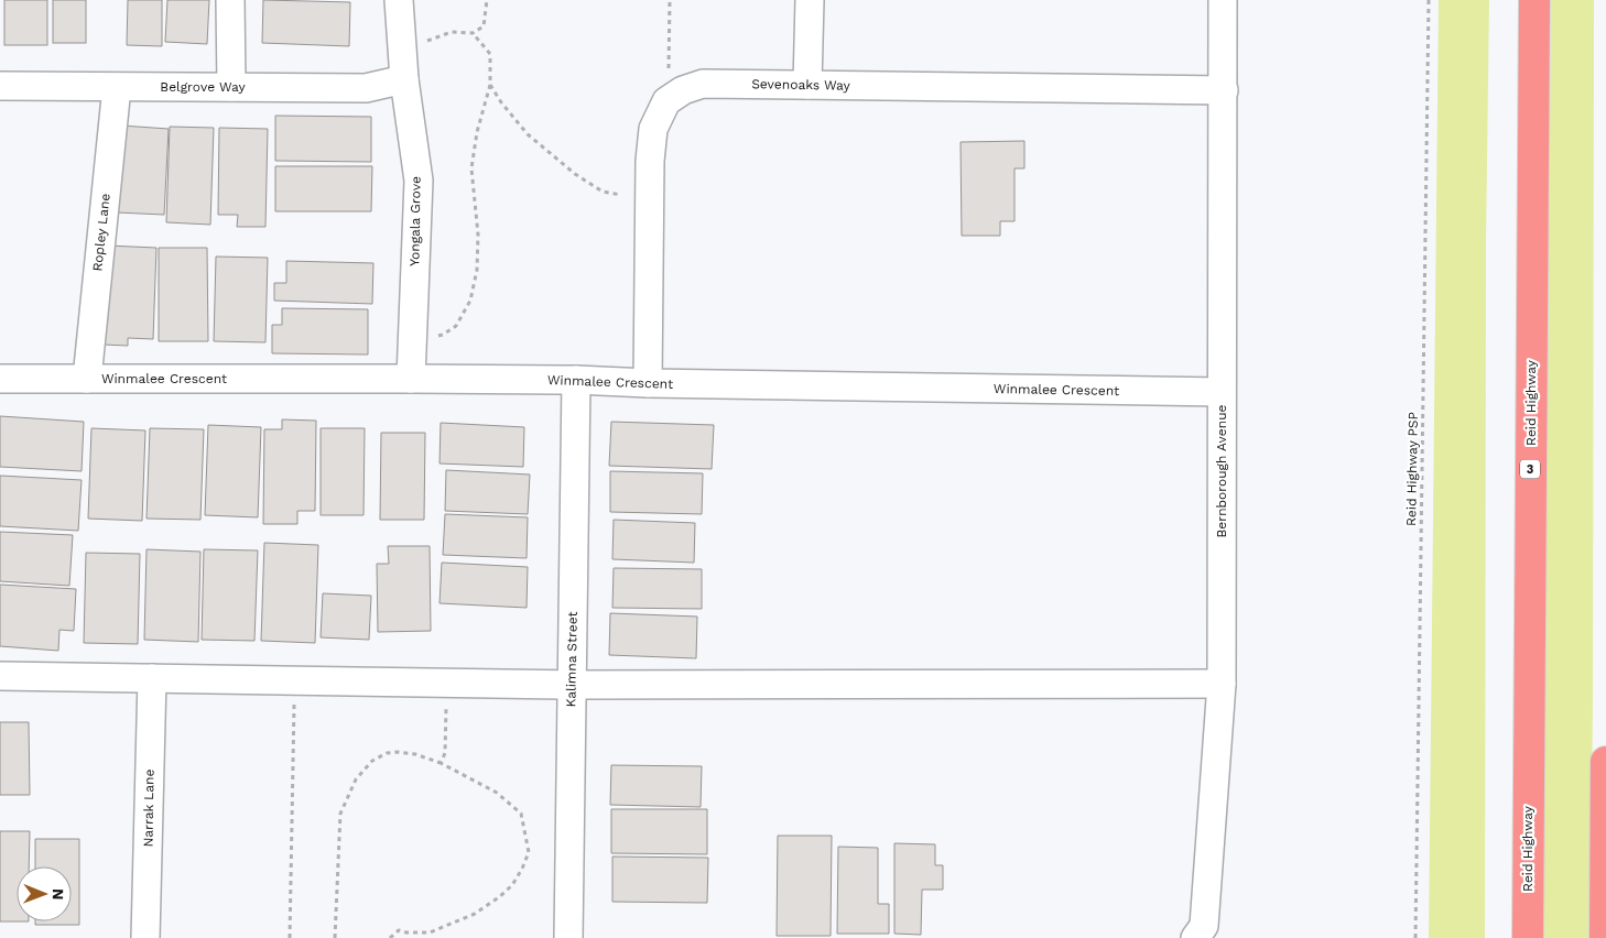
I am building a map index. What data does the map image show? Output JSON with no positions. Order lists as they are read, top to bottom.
{
  "streets": {
    "highway": ["Reid Highway", "3"],
    "street": [
      "Sevenoaks Way",
      "Belgrove Way",
      "Yongala Grove",
      "Ropley Lane",
      "Winmalee Crescent",
      "Bernborough Avenue",
      "Kalimna Street",
      "Narrak Lane"
    ],
    "path": ["Reid Highway PSP"]
  },
  "crossings": [
    ["Sevenoaks Way", "Winmalee Crescent"],
    ["Sevenoaks Way", "Bernborough Avenue"],
    ["Belgrove Way", "Yongala Grove"],
    ["Belgrove Way", "Ropley Lane"],
    ["Yongala Grove", "Winmalee Crescent"],
    ["Ropley Lane", "Winmalee Crescent"],
    ["Winmalee Crescent", "Bernborough Avenue"],
    ["Winmalee Crescent", "Kalimna Street"]
  ],
  "north": "right"
}
